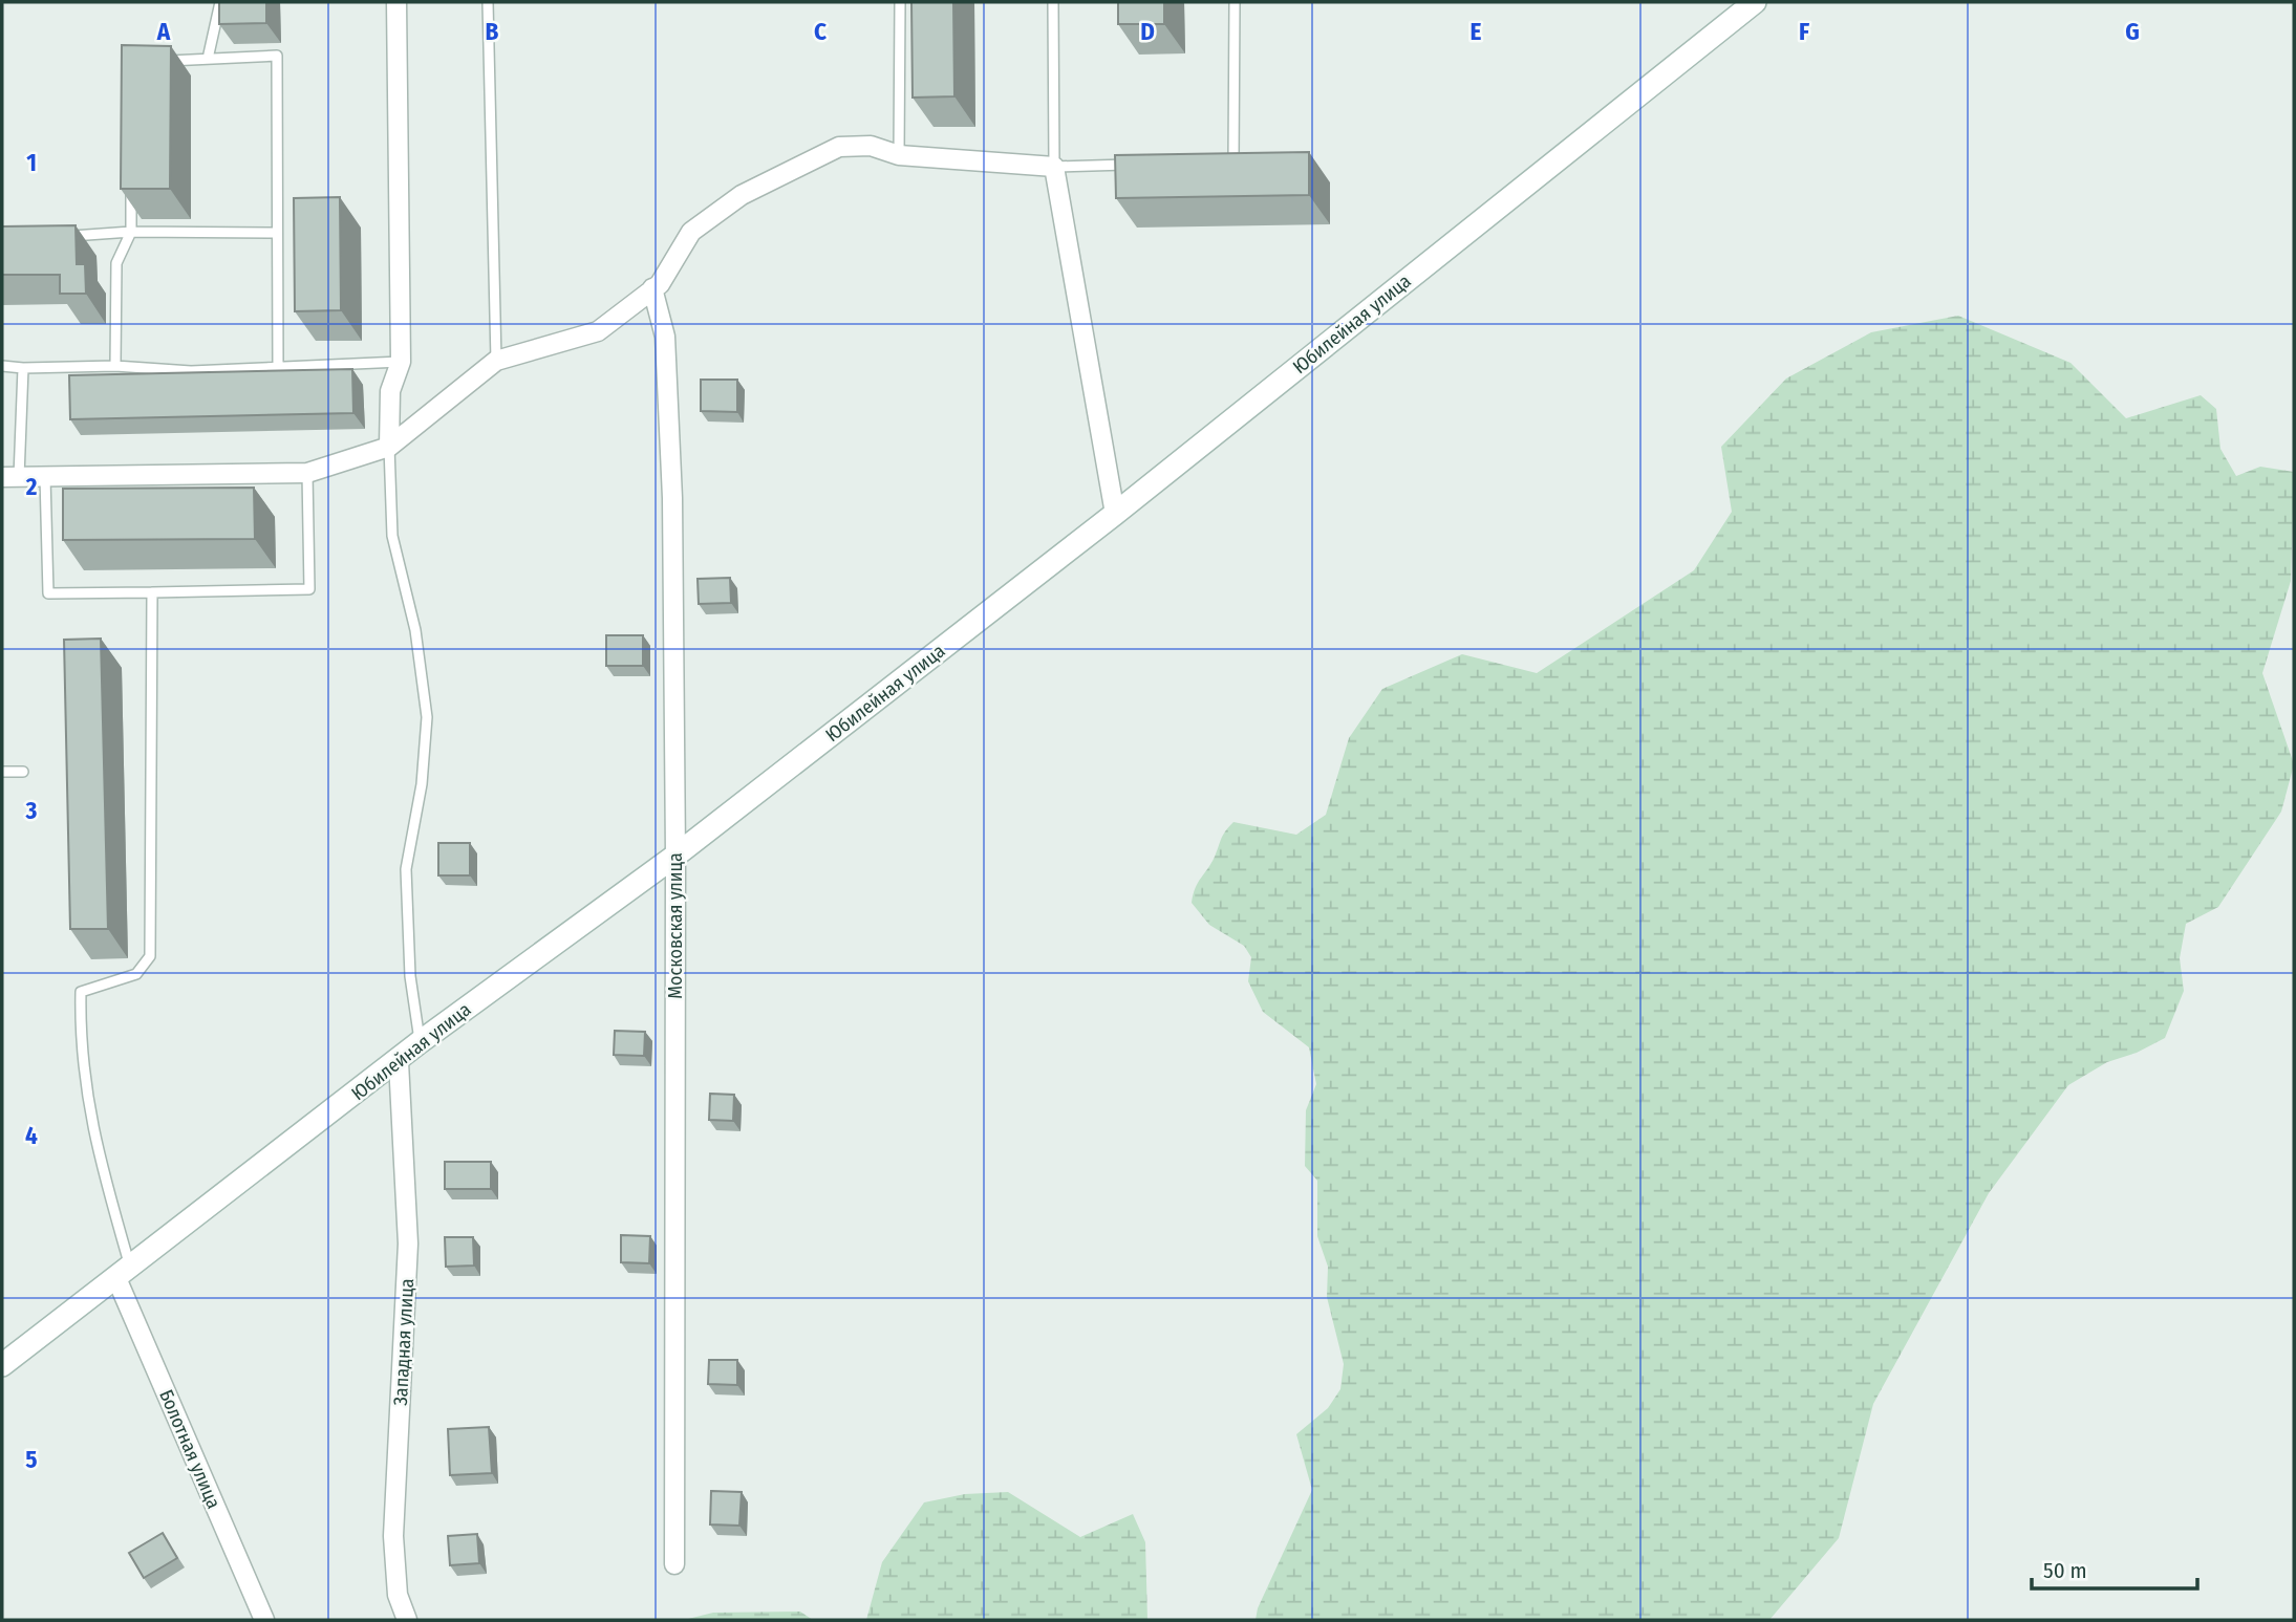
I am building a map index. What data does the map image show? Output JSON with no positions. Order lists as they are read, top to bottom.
{
  "streets": {
    "main road": ["Юбилейная улица"],
    "street": ["Московская улица", "Западная улица", "Болотная улица"]
  },
  "crossings": [
    ["Юбилейная улица", "Московская улица"],
    ["Юбилейная улица", "Западная улица"],
    ["Юбилейная улица", "Болотная улица"]
  ],
  "scale_bar": "50 m",
  "grid": {
    "columns": [
      "A",
      "B",
      "C",
      "D",
      "E",
      "F",
      "G"
    ],
    "rows": [
      "1",
      "2",
      "3",
      "4",
      "5"
    ]
  }
}
